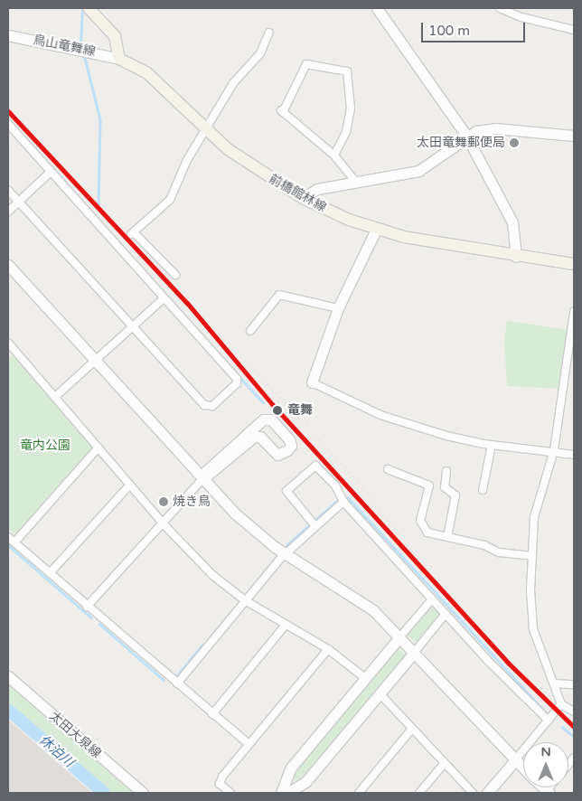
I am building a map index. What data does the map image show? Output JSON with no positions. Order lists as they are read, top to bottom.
{
  "streets": {
    "main road": ["前橋館林線"],
    "street": ["鳥山竜舞線", "太田大泉線"]
  },
  "crossings": [
    ["鳥山竜舞線", "前橋館林線"]
  ],
  "water": ["休泊川"],
  "parks": ["竜内公園"],
  "places": ["太田竜舞郵便局", "竜舞", "焼き鳥"],
  "scale_bar": "100 m",
  "north": "top"
}
